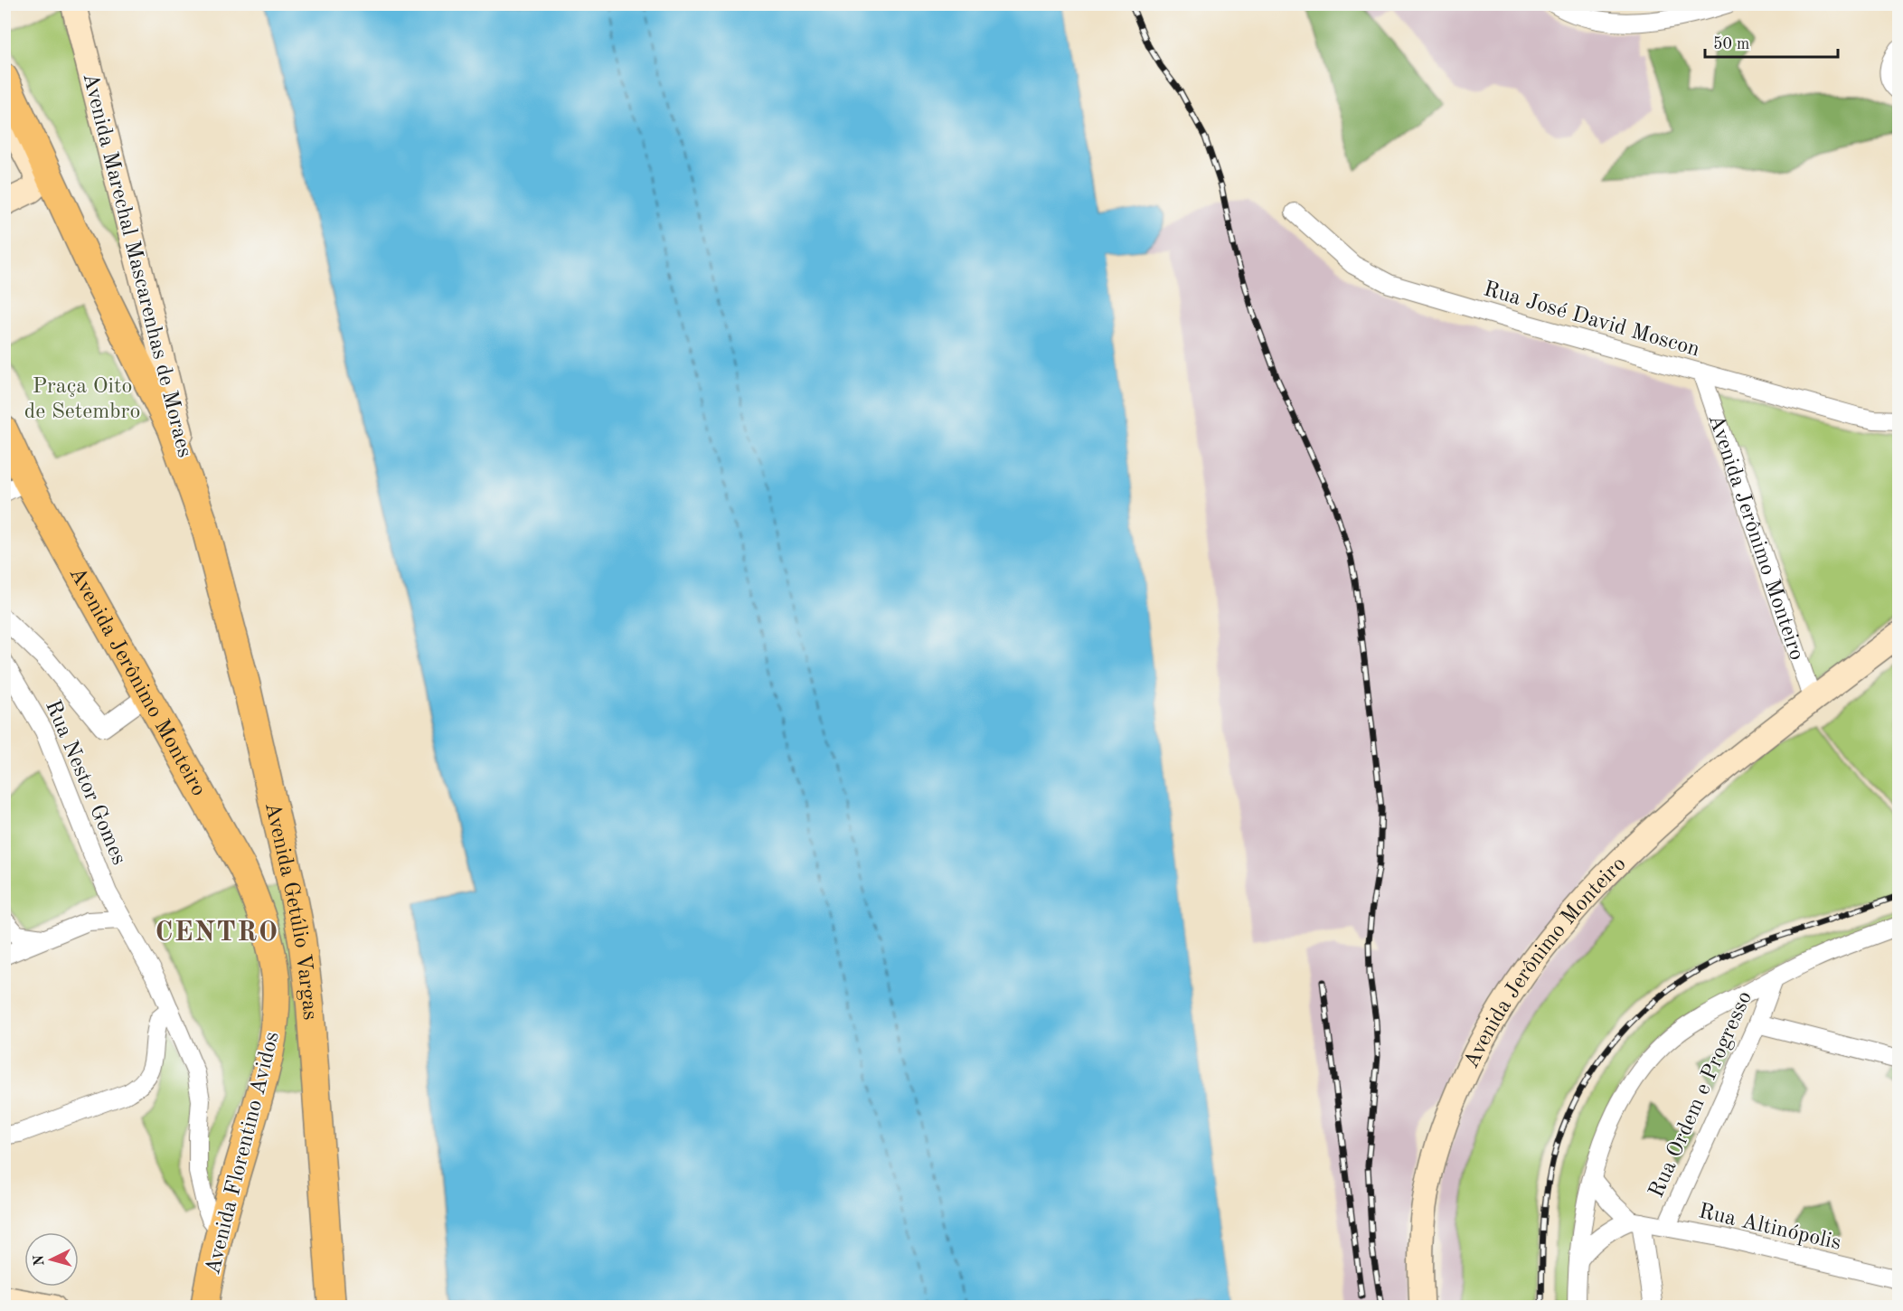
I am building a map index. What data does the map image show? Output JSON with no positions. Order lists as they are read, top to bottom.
{
  "streets": {
    "main road": ["Avenida Jerônimo Monteiro", "Avenida Getúlio Vargas", "Avenida Florentino Avidos"],
    "street": [
      "Avenida Marechal Mascarenhas de Moraes",
      "Rua José David Moscon",
      "Rua Nestor Gomes",
      "Rua Ordem e Progresso",
      "Rua Altinópolis"
    ]
  },
  "crossings": [
    ["Avenida Marechal Mascarenhas de Moraes", "Avenida Getúlio Vargas"],
    ["Rua José David Moscon", "Avenida Jerônimo Monteiro"],
    ["Avenida Jerônimo Monteiro", "Avenida Florentino Avidos"],
    ["Rua Nestor Gomes", "Avenida Florentino Avidos"],
    ["Rua Ordem e Progresso", "Rua Altinópolis"]
  ],
  "districts": ["CENTRO"],
  "parks": ["Praça Oito de Setembro"],
  "scale_bar": "50 m",
  "north": "left"
}
